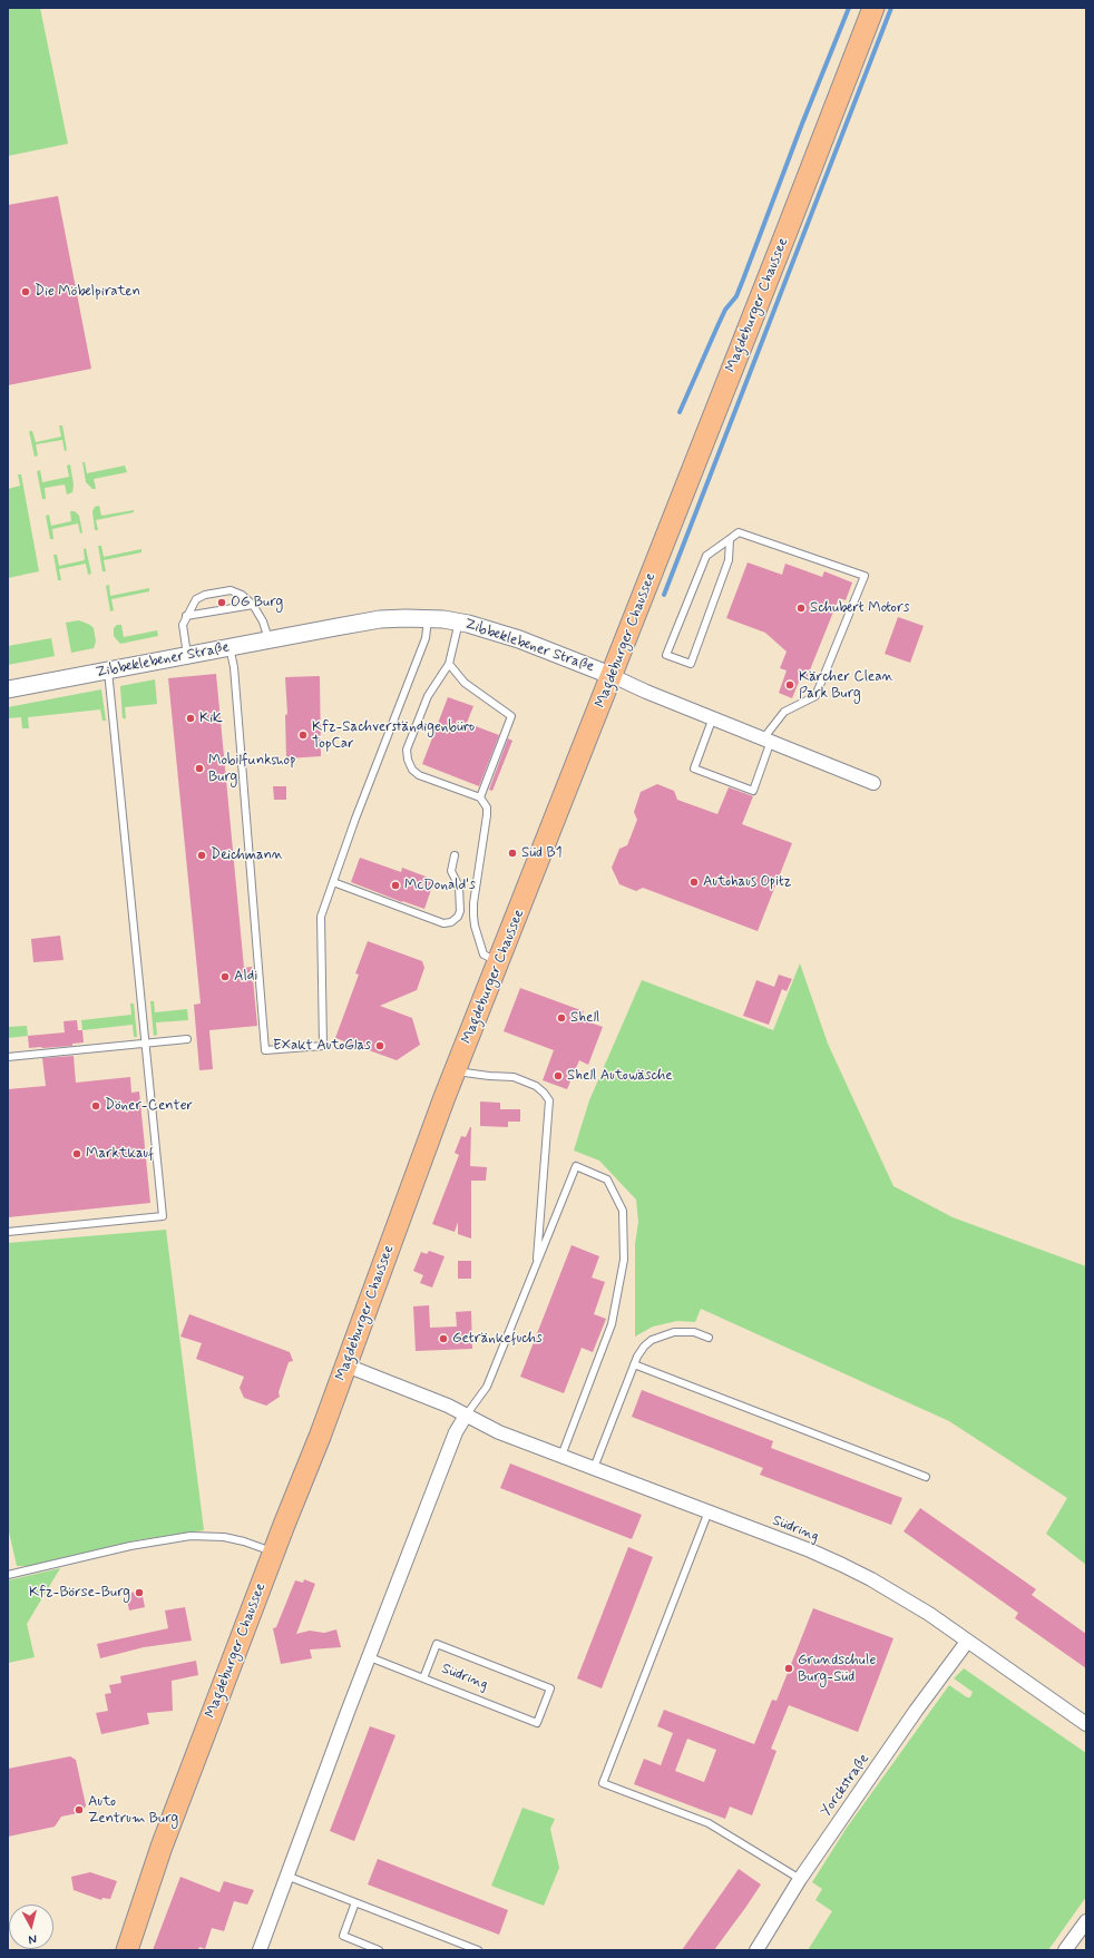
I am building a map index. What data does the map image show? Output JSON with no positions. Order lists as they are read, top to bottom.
{
  "streets": {
    "main road": ["Magdeburger Chaussee"],
    "street": ["Zibbeklebener Straße", "Südring", "Yorckstraße"]
  },
  "crossings": [
    ["Magdeburger Chaussee", "Zibbeklebener Straße"],
    ["Magdeburger Chaussee", "Südring"],
    ["Südring", "Yorckstraße"]
  ],
  "places": [
    "Die Möbelpiraten",
    "OG Burg",
    "Schubert Motors",
    "Kärcher Clean Park Burg",
    "KiK",
    "Kfz-Sachverständigenbüro TopCar",
    "Mobilfunkshop Burg",
    "Süd B1",
    "Deichmann",
    "Autohaus Opitz",
    "McDonald's",
    "Aldi",
    "Shell",
    "EXakt AutoGlas",
    "Shell Autowäsche",
    "Döner-Center",
    "Marktkauf",
    "Getränkefuchs",
    "Kfz-Börse-Burg",
    "Grundschule Burg-Süd",
    "Auto Zentrum Burg"
  ],
  "north": "bottom"
}
